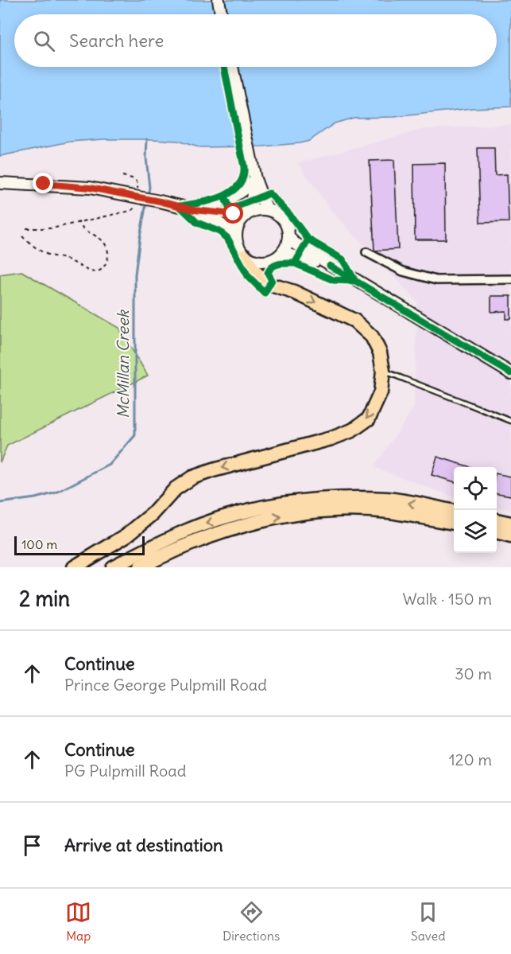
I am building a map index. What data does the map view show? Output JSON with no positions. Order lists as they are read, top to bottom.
{
  "water": ["McMillan Creek"],
  "scale_bar": "100 m",
  "page": {
    "search": "Search here",
    "scale": "100 m",
    "heading": ["2 min", "Walk · 150 m"],
    "list": [
      ["Continue", "Prince George Pulpmill Road", "30 m"],
      ["Continue", "PG Pulpmill Road", "120 m"],
      "Arrive at destination"
    ],
    "nav": ["Map", "Directions", "Saved"]
  }
}
